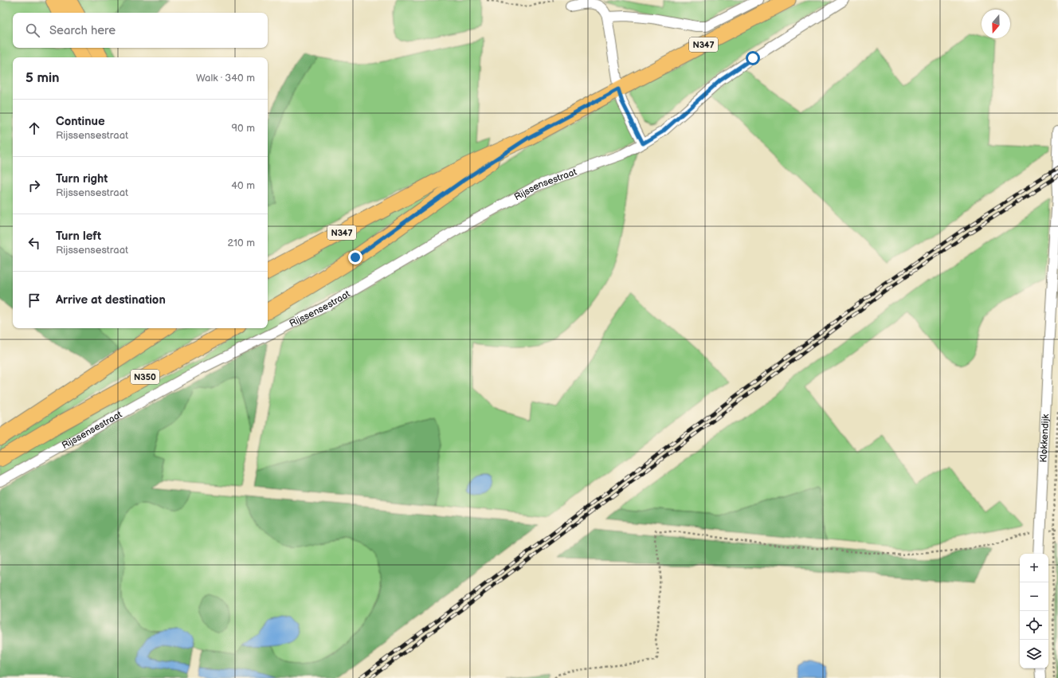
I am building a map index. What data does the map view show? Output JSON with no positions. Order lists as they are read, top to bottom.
{
  "streets": {
    "main road": ["N347", "N350"],
    "street": ["Rijssensestraat", "Klokkendijk"]
  },
  "north": "bottom",
  "page": {
    "search": "Search here",
    "heading": ["5 min", "Walk · 340 m"],
    "list": [
      ["Continue", "Rijssensestraat", "90 m"],
      ["Turn right", "Rijssensestraat", "40 m"],
      ["Turn left", "Rijssensestraat", "210 m"],
      "Arrive at destination"
    ],
    "map_buttons": ["+", "−"]
  }
}
